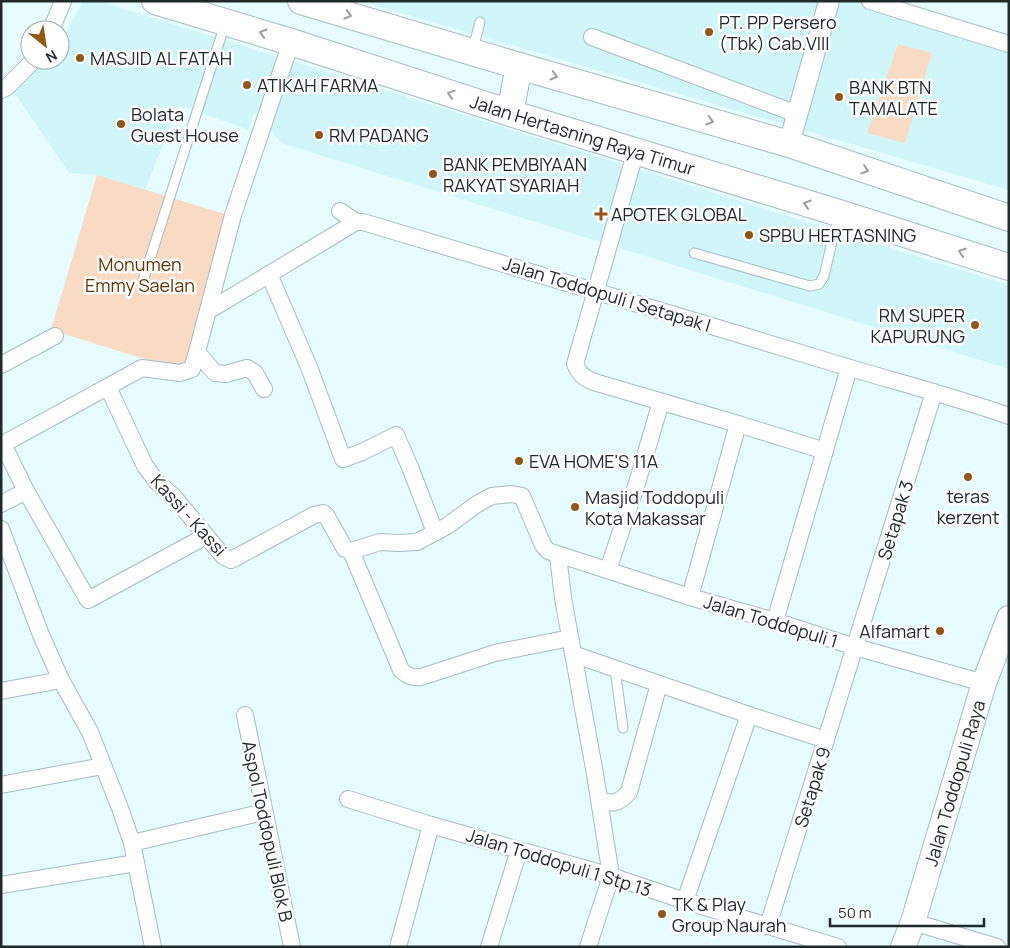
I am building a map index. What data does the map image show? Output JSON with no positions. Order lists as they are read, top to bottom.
{
  "streets": {
    "main road": ["Jalan Hertasning Raya Timur", "Jalan Toddopuli Raya"],
    "street": [
      "Jalan Toddopuli I Setapak I",
      "Kassi - Kassi",
      "Setapak 3",
      "Jalan Toddopuli 1",
      "Setapak 9",
      "Aspol Toddopuli Blok B",
      "Jalan Toddopuli 1 Stp 13"
    ]
  },
  "crossings": [
    ["Jalan Toddopuli I Setapak I", "Setapak 3"],
    ["Kassi - Kassi", "Jalan Toddopuli 1"],
    ["Setapak 3", "Jalan Toddopuli 1"],
    ["Setapak 3", "Setapak 9"],
    ["Jalan Toddopuli 1", "Jalan Toddopuli Raya"],
    ["Jalan Toddopuli 1", "Setapak 9"],
    ["Setapak 9", "Jalan Toddopuli 1 Stp 13"]
  ],
  "parks": ["Monumen Emmy Saelan"],
  "places": {
    "other": [
      "PT. PP Persero (Tbk) Cab.VIII",
      "MASJID AL FATAH",
      "ATIKAH FARMA",
      "BANK BTN TAMALATE",
      "Bolata Guest House",
      "RM PADANG",
      "BANK PEMBIYAAN RAKYAT SYARIAH",
      "SPBU HERTASNING",
      "RM SUPER KAPURUNG",
      "EVA HOME'S 11A",
      "teras kerzent",
      "Masjid Toddopuli Kota Makassar",
      "Alfamart",
      "TK & Play Group Naurah"
    ],
    "health": ["APOTEK GLOBAL"]
  },
  "scale_bar": "50 m",
  "north": "bottom right"
}
